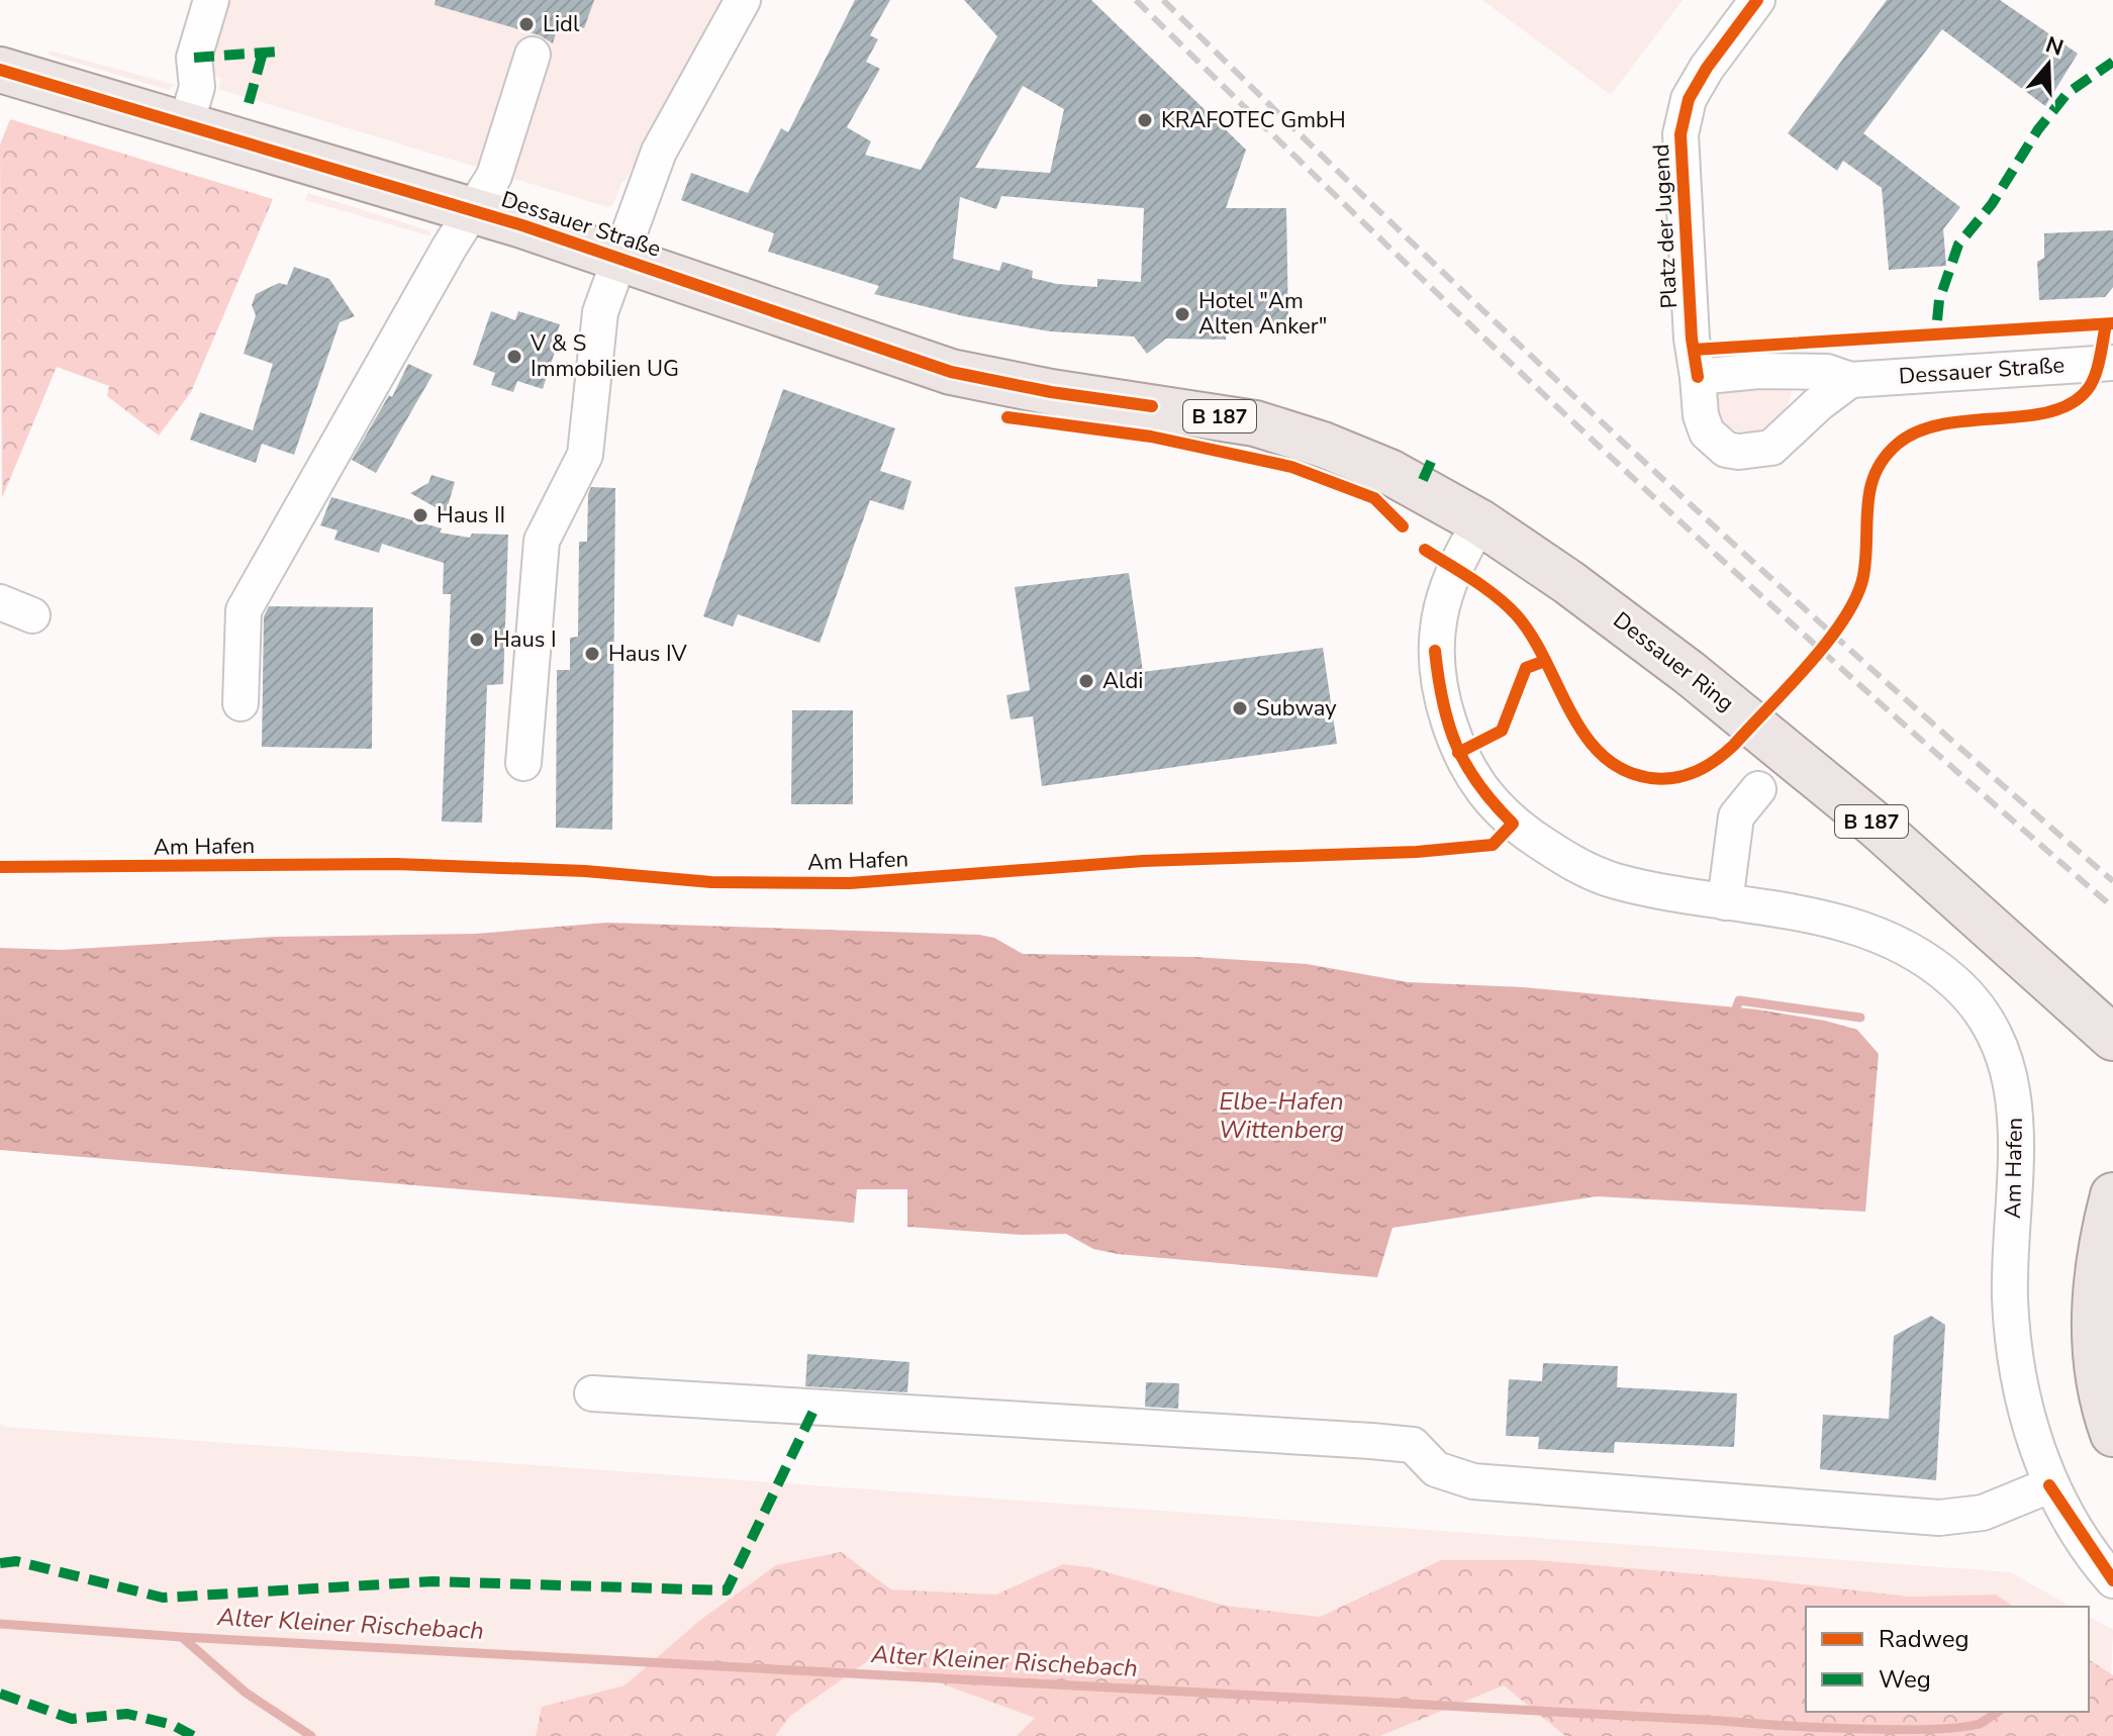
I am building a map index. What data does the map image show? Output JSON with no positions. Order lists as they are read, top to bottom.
{
  "streets": {
    "main road": ["Dessauer Straße", "B 187", "Dessauer Ring"],
    "street": ["Platz der Jugend", "Am Hafen"]
  },
  "crossings": [
    ["Dessauer Straße", "Platz der Jugend"],
    ["Dessauer Straße", "Dessauer Ring"],
    ["Dessauer Straße", "Am Hafen"],
    ["Dessauer Ring", "Am Hafen"]
  ],
  "water": ["Elbe-Hafen Wittenberg", "Alter Kleiner Rischebach"],
  "places": [
    "Lidl",
    "KRAFOTEC GmbH",
    "Hotel \"Am Alten Anker\"",
    "V & S Immobilien UG",
    "Haus II",
    "Haus I",
    "Haus IV",
    "Aldi",
    "Subway"
  ],
  "legend": ["Radweg", "Weg"],
  "north": "top"
}
